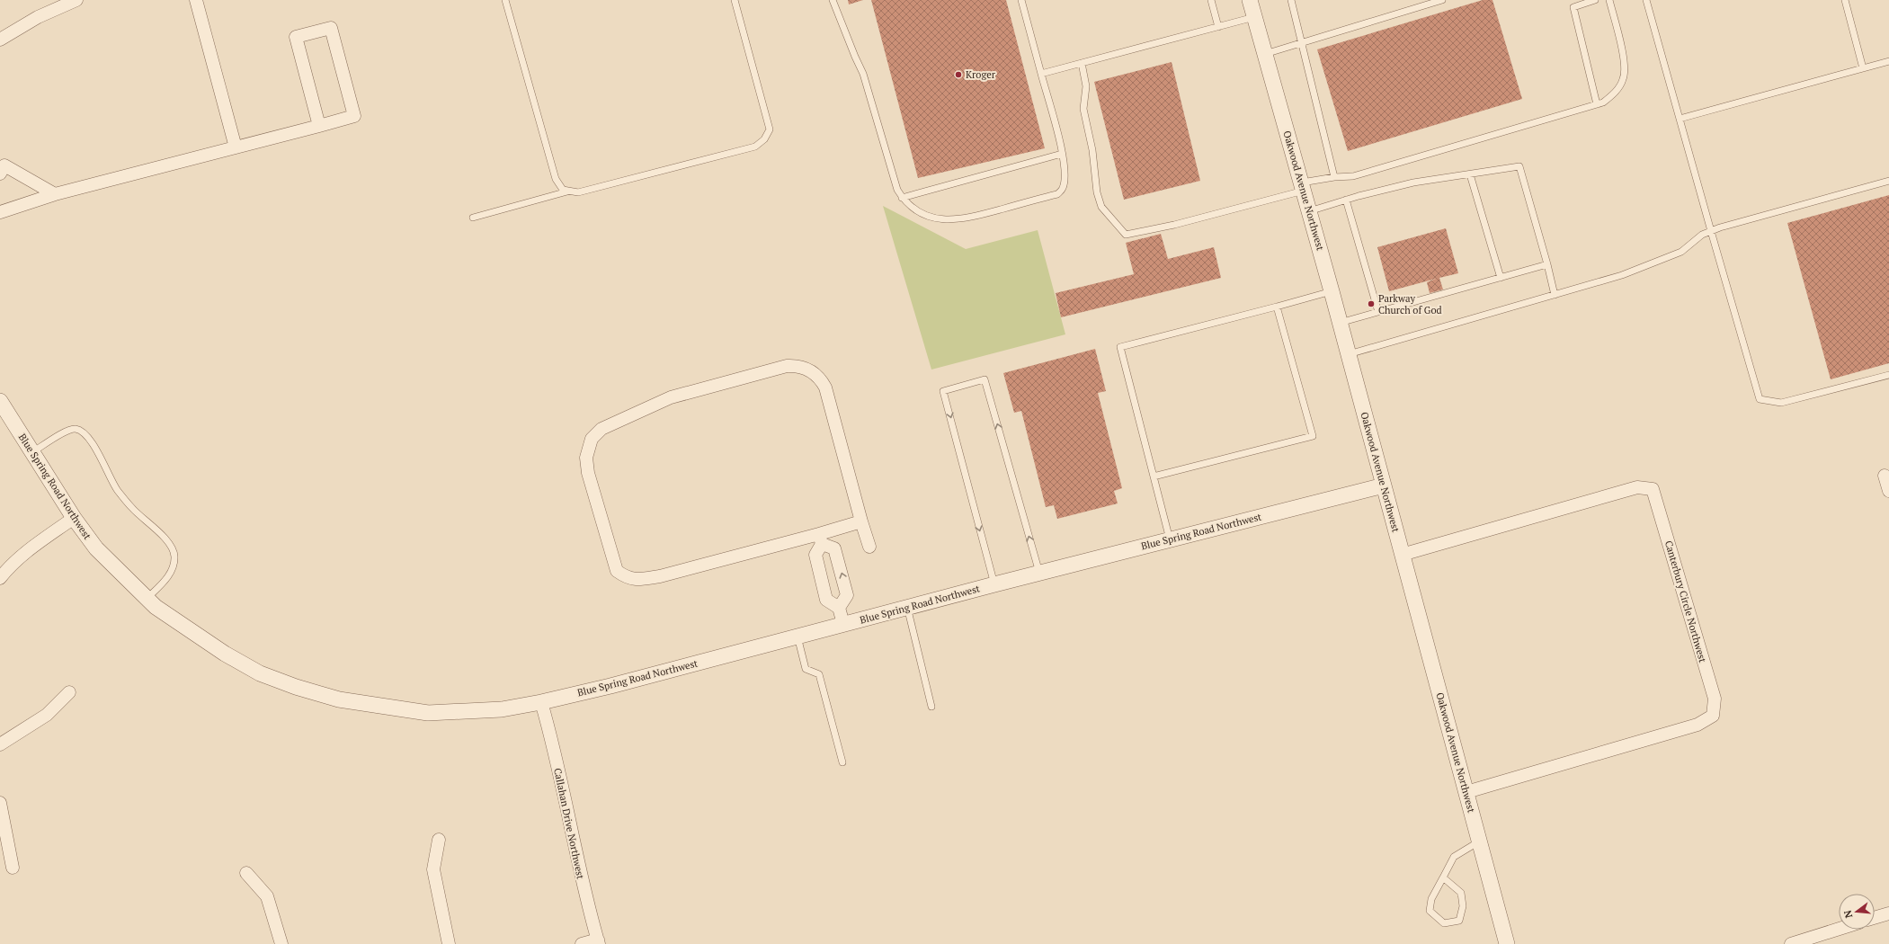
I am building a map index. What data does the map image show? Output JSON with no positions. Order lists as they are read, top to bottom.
{
  "streets": {
    "street": [
      "Oakwood Avenue Northwest",
      "Blue Spring Road Northwest",
      "Canterbury Circle Northwest",
      "Callahan Drive Northwest"
    ]
  },
  "crossings": [
    ["Oakwood Avenue Northwest", "Blue Spring Road Northwest"],
    ["Oakwood Avenue Northwest", "Canterbury Circle Northwest"],
    ["Blue Spring Road Northwest", "Callahan Drive Northwest"]
  ],
  "places": ["Kroger", "Parkway Church of God"],
  "north": "left"
}
